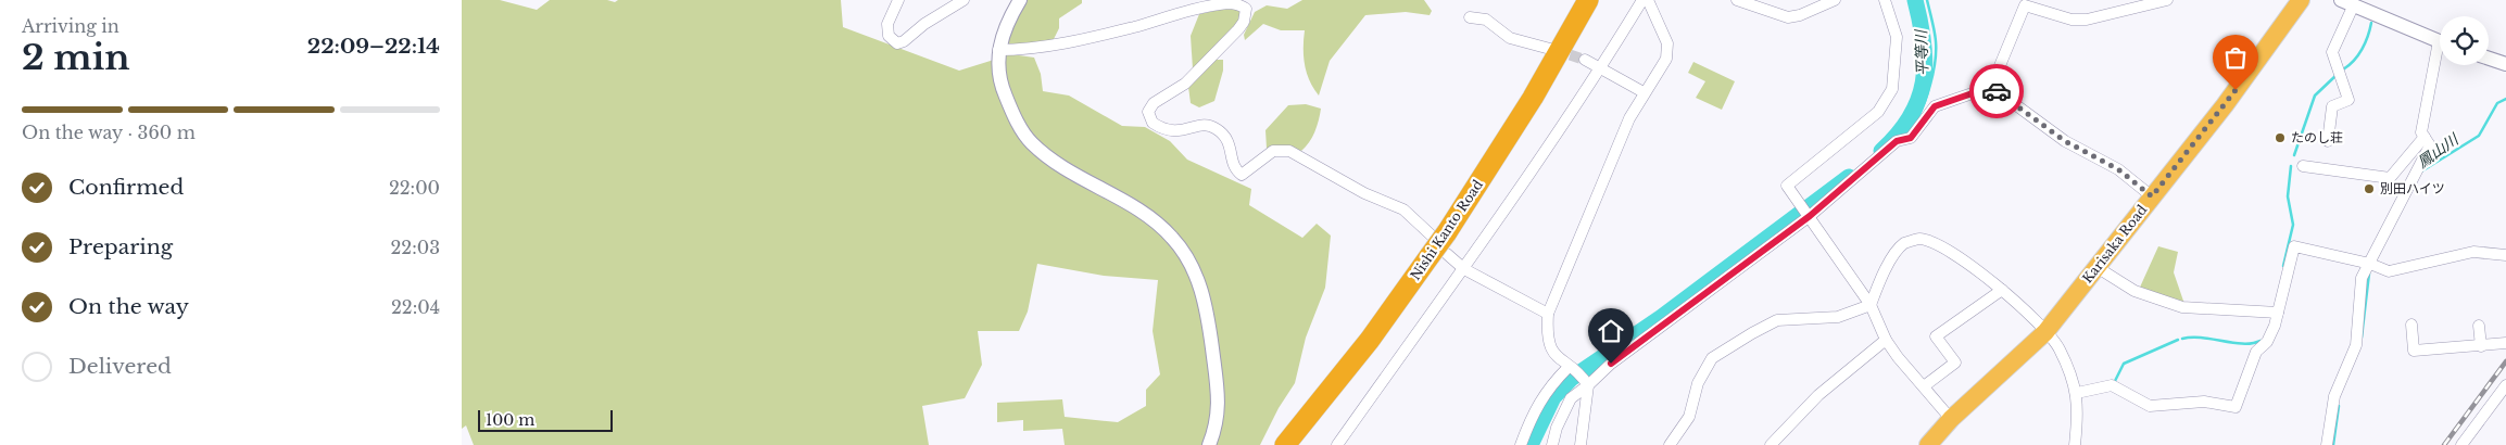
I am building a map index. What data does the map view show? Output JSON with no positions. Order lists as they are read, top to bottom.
{
  "streets": {
    "highway": ["Nishi Kanto Road", "Karisaka Road"]
  },
  "water": ["平等川", "鳳山川"],
  "places": ["たのし荘", "別田ハイツ"],
  "scale_bar": "100 m",
  "page": {
    "heading": ["2 min", "Arriving in", "22:09–22:14"],
    "bar": "On the way · 360 m",
    "list": [
      ["Confirmed", "22:00"],
      ["Preparing", "22:03"],
      ["On the way", "22:04"],
      "Delivered"
    ],
    "scale": "100 m"
  }
}
